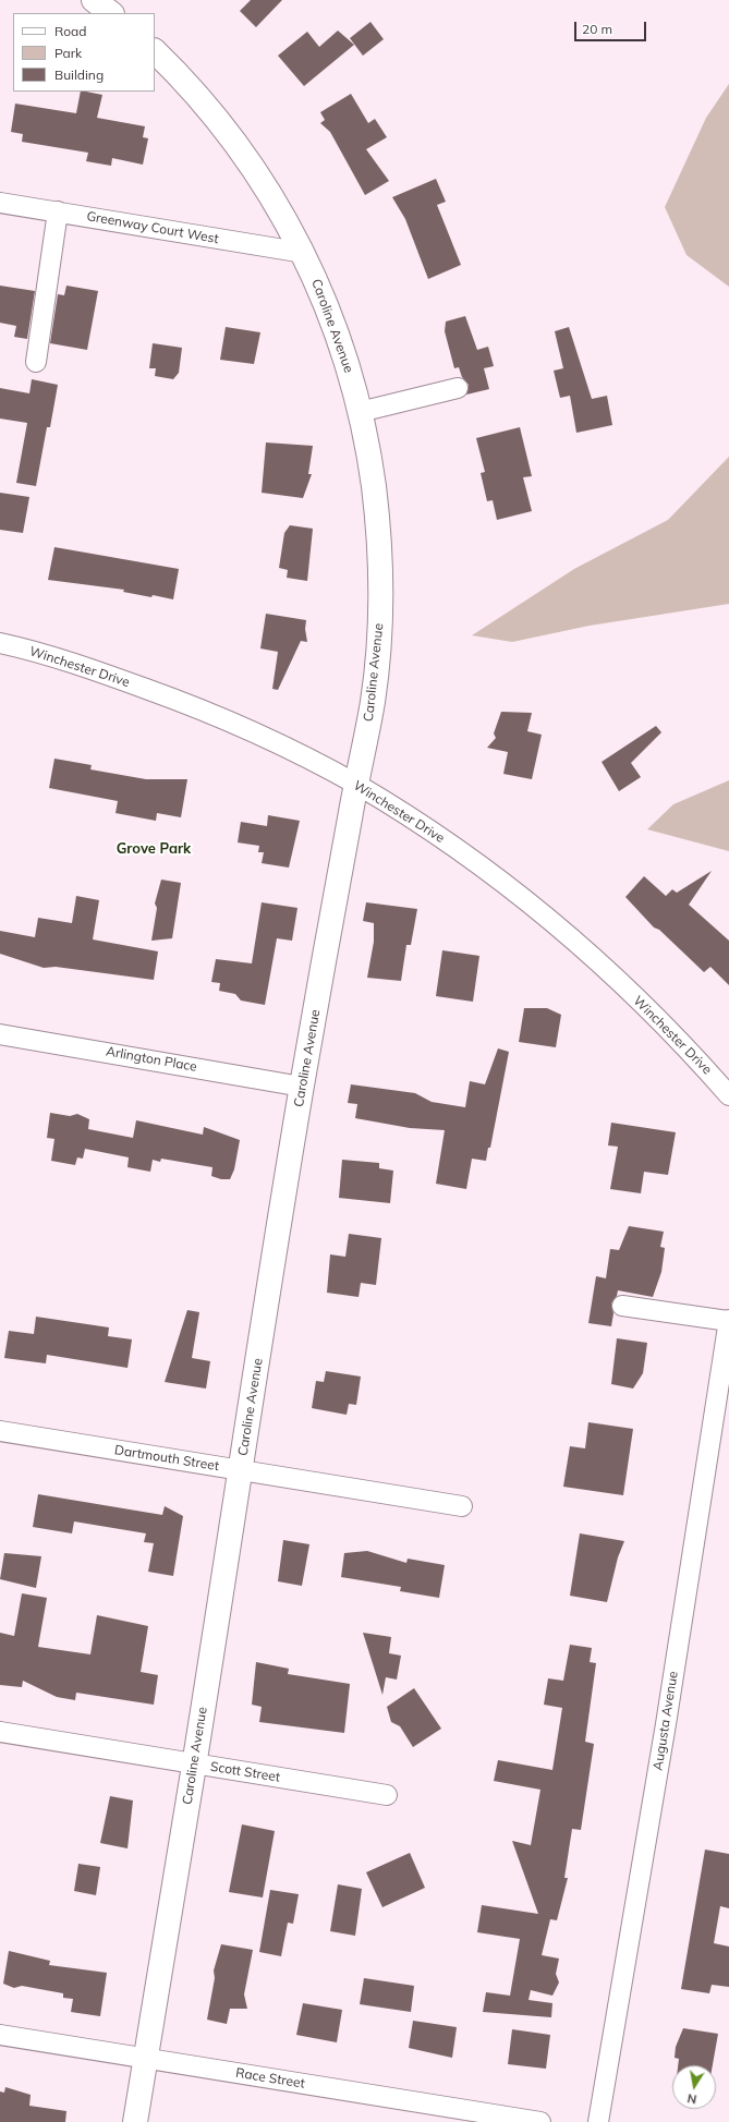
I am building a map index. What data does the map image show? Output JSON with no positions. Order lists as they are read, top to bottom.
{
  "streets": {
    "street": [
      "Greenway Court West",
      "Caroline Avenue",
      "Winchester Drive",
      "Arlington Place",
      "Dartmouth Street",
      "Augusta Avenue",
      "Scott Street",
      "Race Street"
    ]
  },
  "crossings": [
    ["Greenway Court West", "Caroline Avenue"],
    ["Caroline Avenue", "Winchester Drive"],
    ["Caroline Avenue", "Arlington Place"],
    ["Caroline Avenue", "Dartmouth Street"],
    ["Caroline Avenue", "Scott Street"],
    ["Caroline Avenue", "Race Street"]
  ],
  "districts": ["Grove Park"],
  "legend": ["Road", "Park", "Building"],
  "scale_bar": "20 m",
  "north": "bottom"
}
